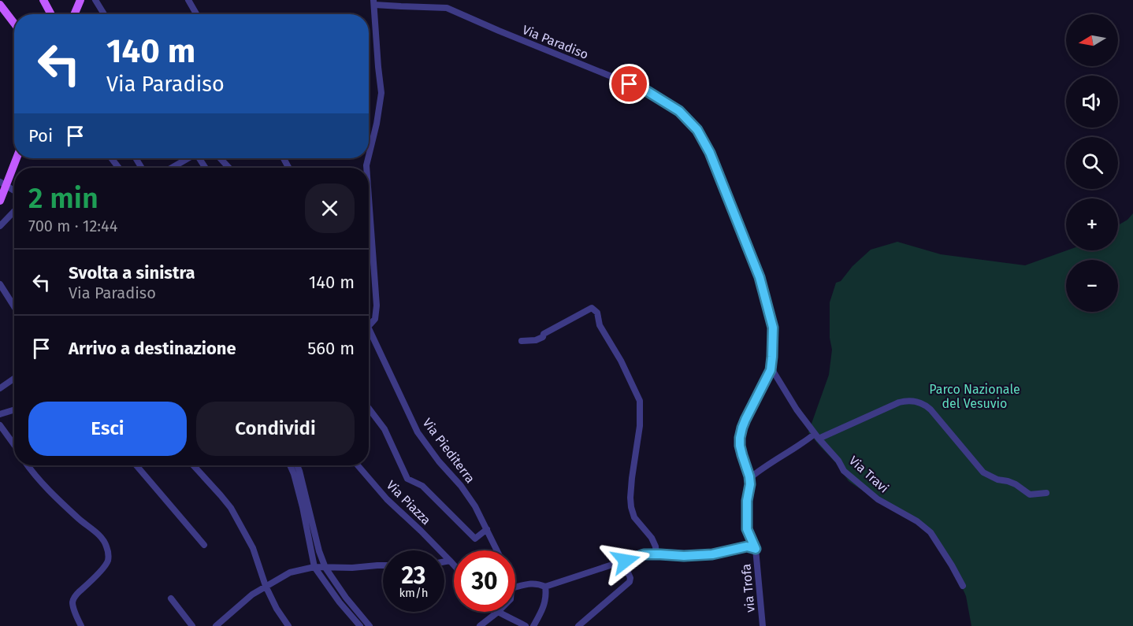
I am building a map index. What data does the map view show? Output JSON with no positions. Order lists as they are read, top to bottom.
{
  "streets": {
    "street": [
      "Via Paradiso",
      "Via Piediterra",
      "Via Travi",
      "Via Piazza",
      "via Trofa"
    ]
  },
  "crossings": [
    ["Via Paradiso", "Via Travi"],
    ["Via Paradiso", "via Trofa"]
  ],
  "parks": ["Parco Nazionale del Vesuvio"],
  "north": "left",
  "page": {
    "map_buttons": ["+", "−"],
    "turn": ["140 m", "Via Paradiso"],
    "then": "Poi",
    "heading": ["2 min", "700 m · 12:44"],
    "list": [
      {
        "name": "Svolta a sinistra",
        "note": "Via Paradiso",
        "value": "140 m"
      },
      {
        "name": "Arrivo a destinazione",
        "value": "560 m"
      }
    ],
    "buttons": ["Esci", "Condividi"],
    "speed": "23 km/h",
    "limit": "30"
  }
}
